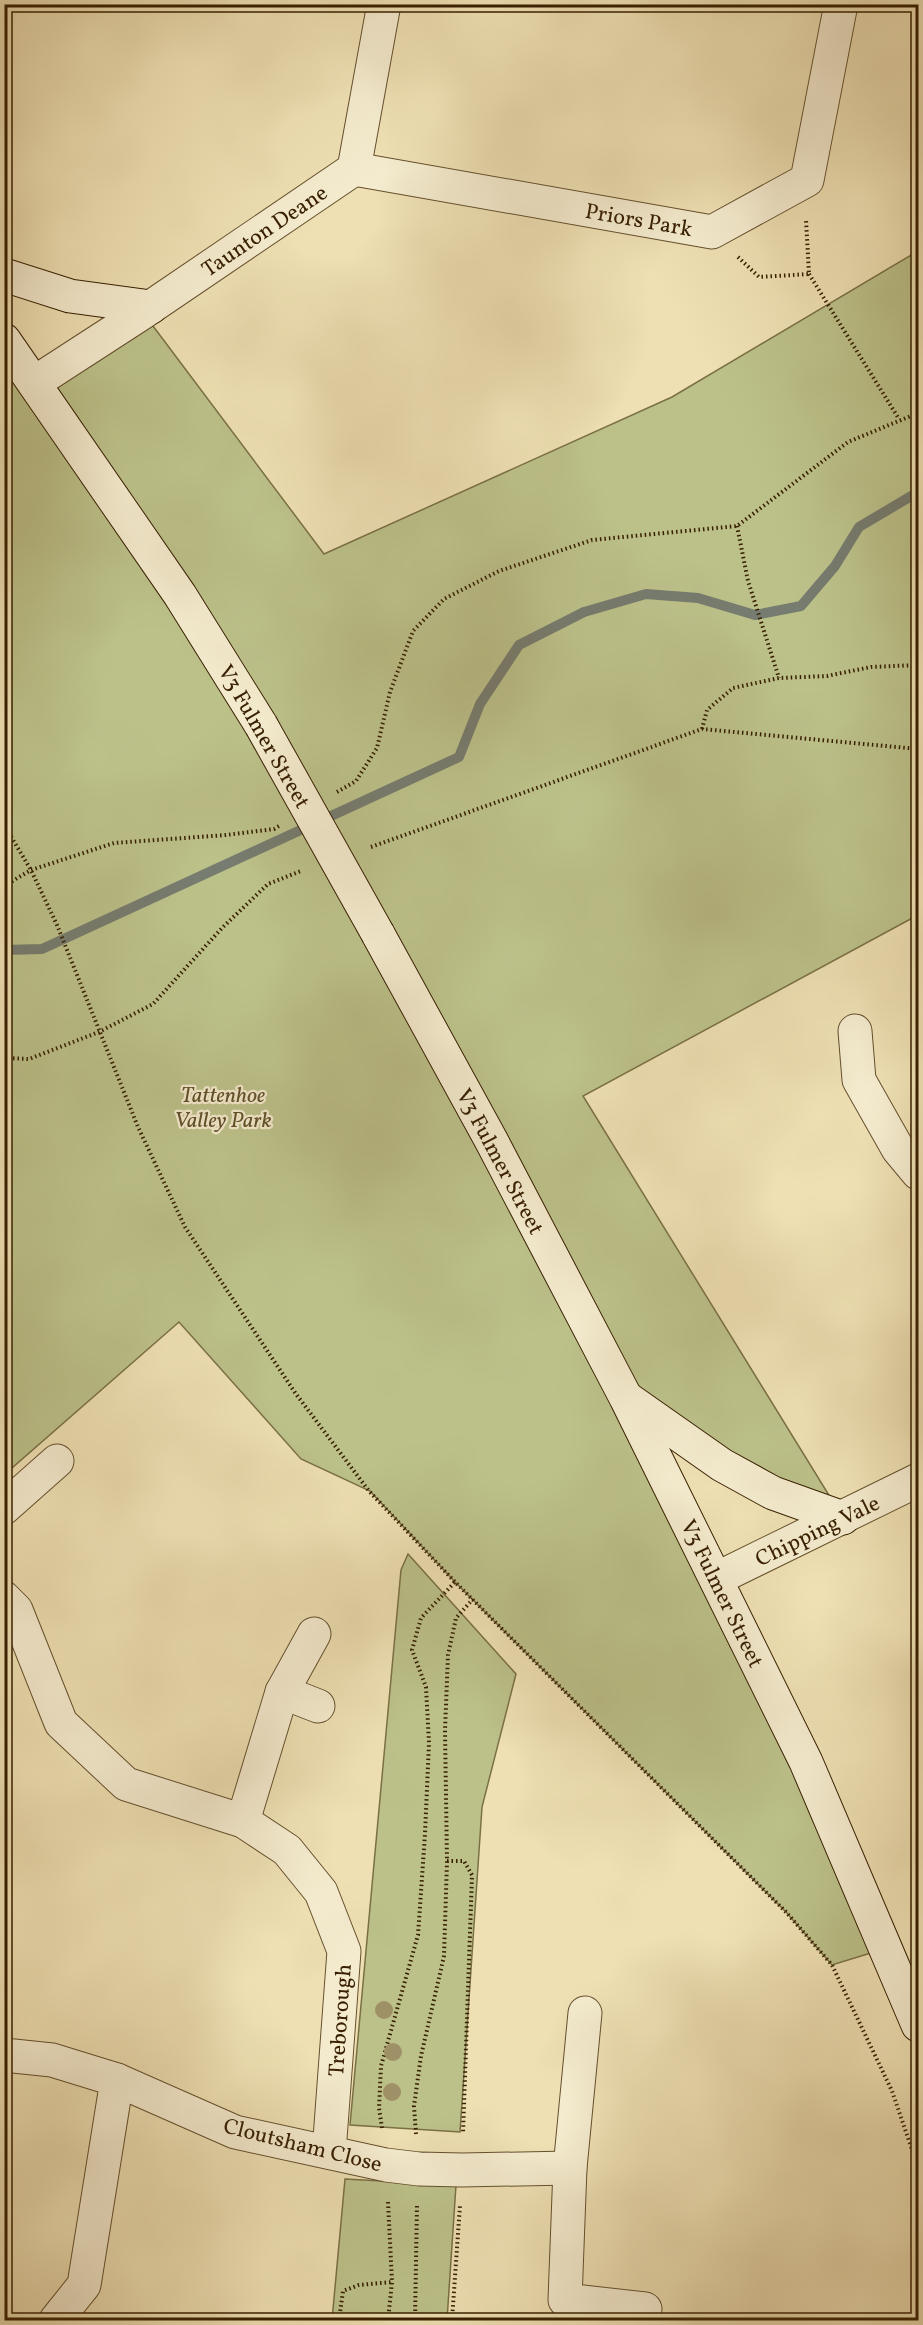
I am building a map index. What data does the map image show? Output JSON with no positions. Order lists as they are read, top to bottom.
{
  "streets": {
    "street": [
      "Priors Park",
      "Taunton Deane",
      "V3 Fulmer Street",
      "Chipping Vale",
      "Treborough",
      "Cloutsham Close"
    ]
  },
  "crossings": [
    ["Priors Park", "Taunton Deane"],
    ["Taunton Deane", "V3 Fulmer Street"],
    ["V3 Fulmer Street", "Chipping Vale"],
    ["Treborough", "Cloutsham Close"]
  ],
  "parks": ["Tattenhoe Valley Park"]
}
